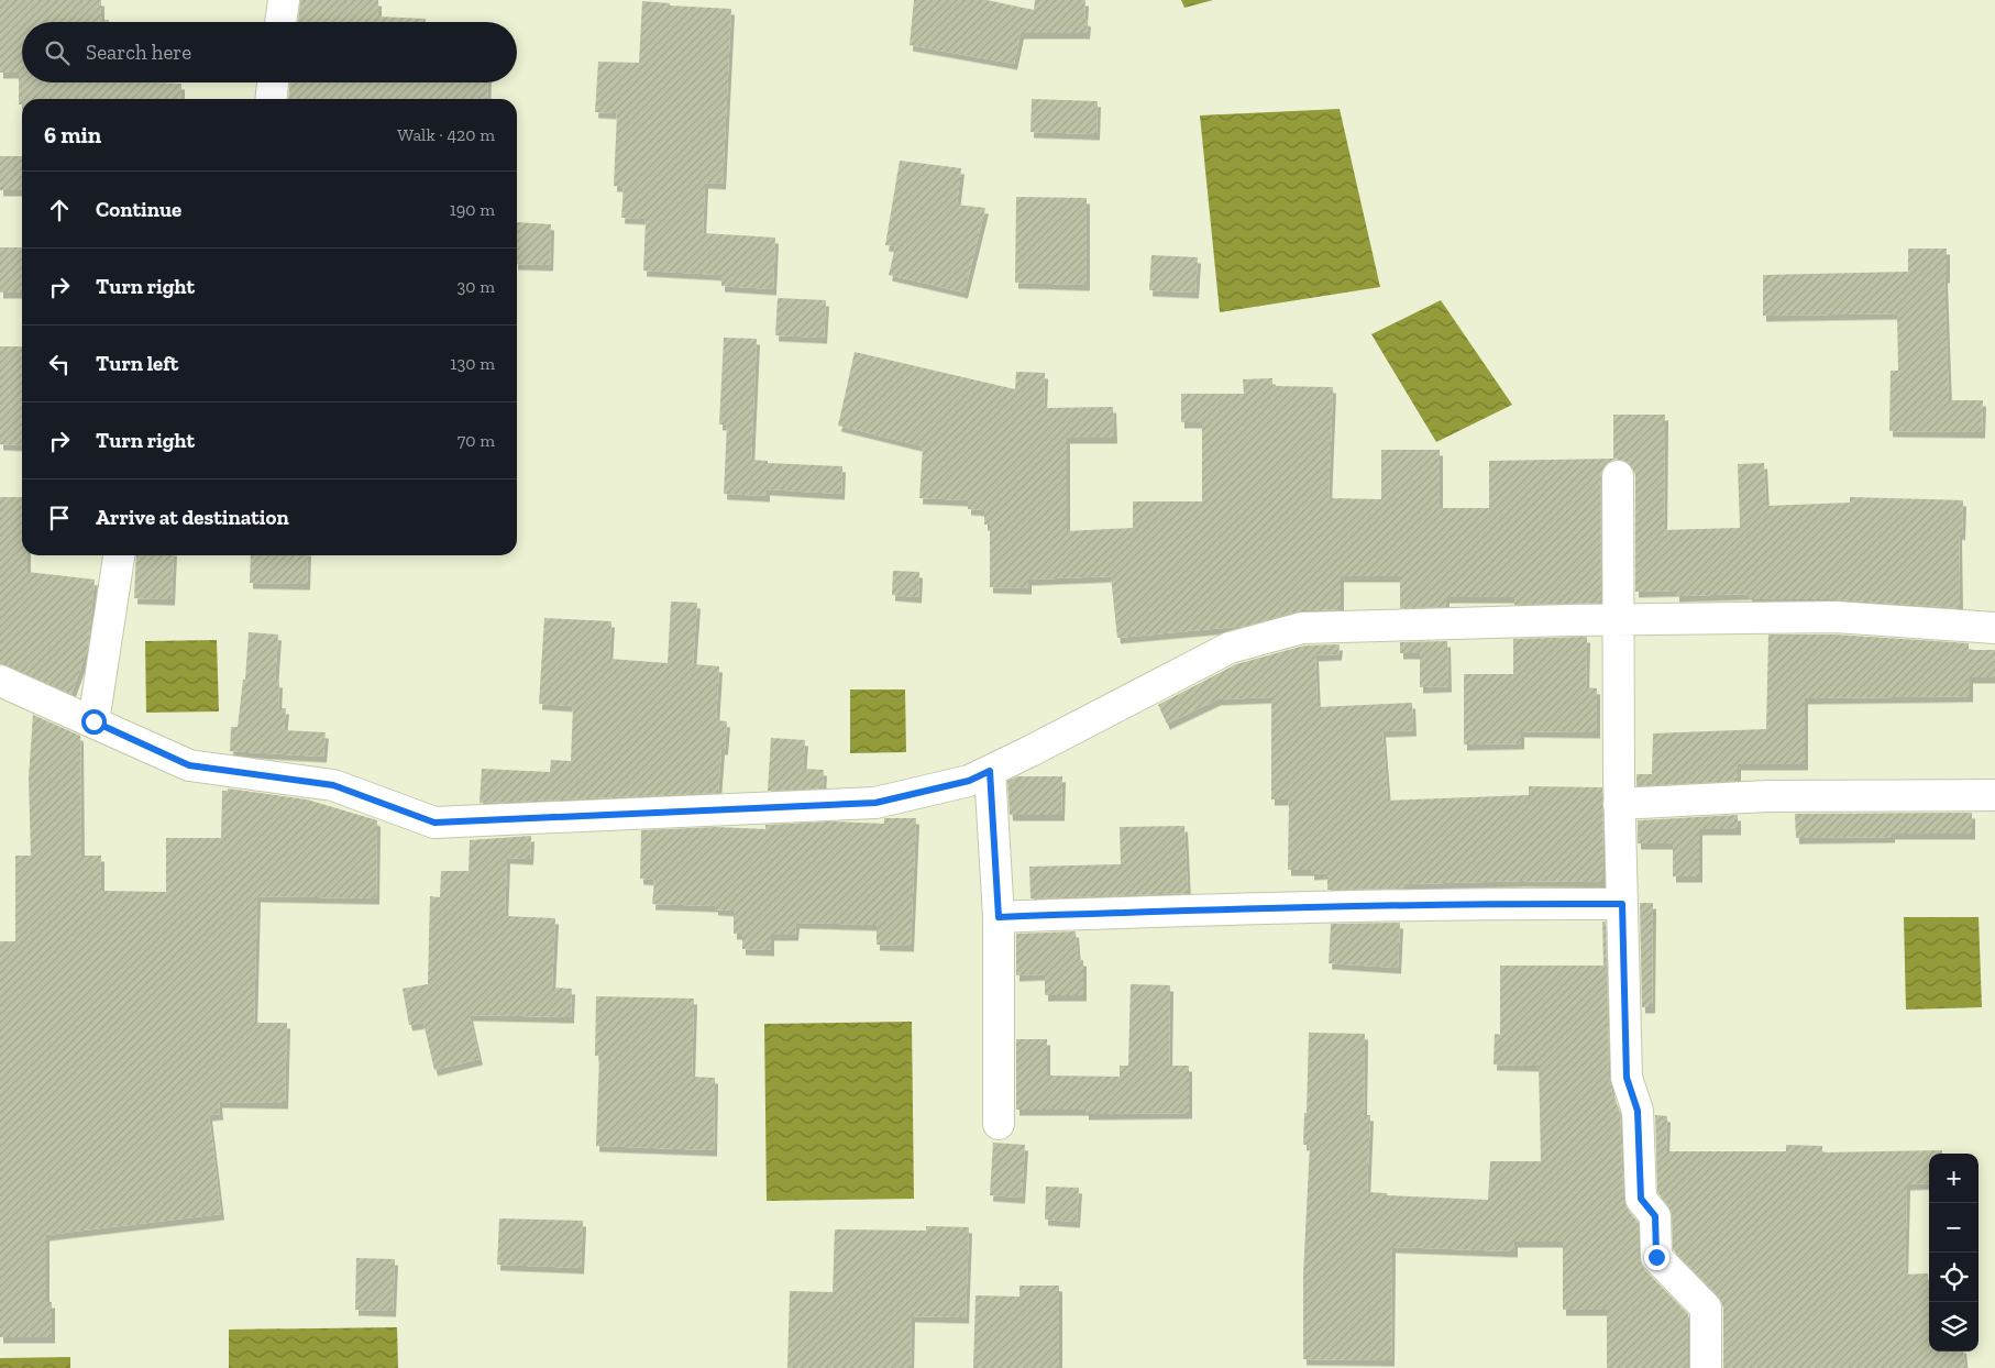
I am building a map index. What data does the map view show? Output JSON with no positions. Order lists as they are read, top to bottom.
{
  "page": {
    "search": "Search here",
    "heading": ["6 min", "Walk · 420 m"],
    "list": [
      ["Continue", "190 m"],
      ["Turn right", "30 m"],
      ["Turn left", "130 m"],
      ["Turn right", "70 m"],
      "Arrive at destination"
    ],
    "map_buttons": ["+", "−"]
  }
}
